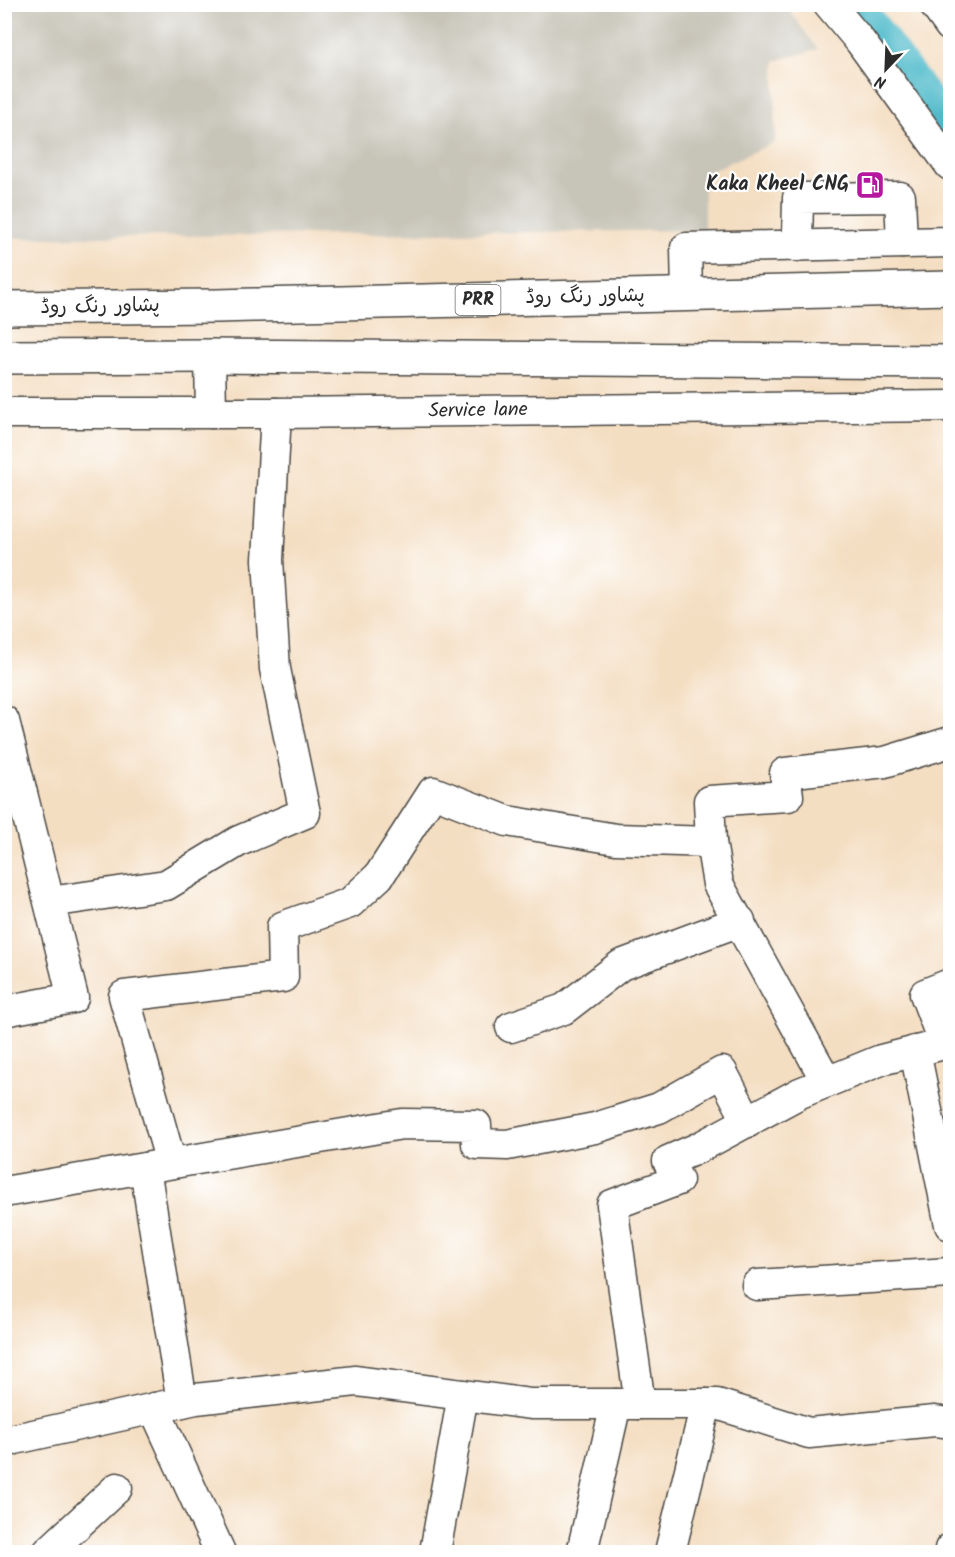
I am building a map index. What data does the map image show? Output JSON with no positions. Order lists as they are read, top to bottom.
{
  "streets": {
    "highway": ["پشاور رنگ روڈ", "PRR"],
    "street": ["Service lane"]
  },
  "places": {
    "fuel station": ["Kaka Kheel CNG"]
  },
  "north": "bottom left"
}
